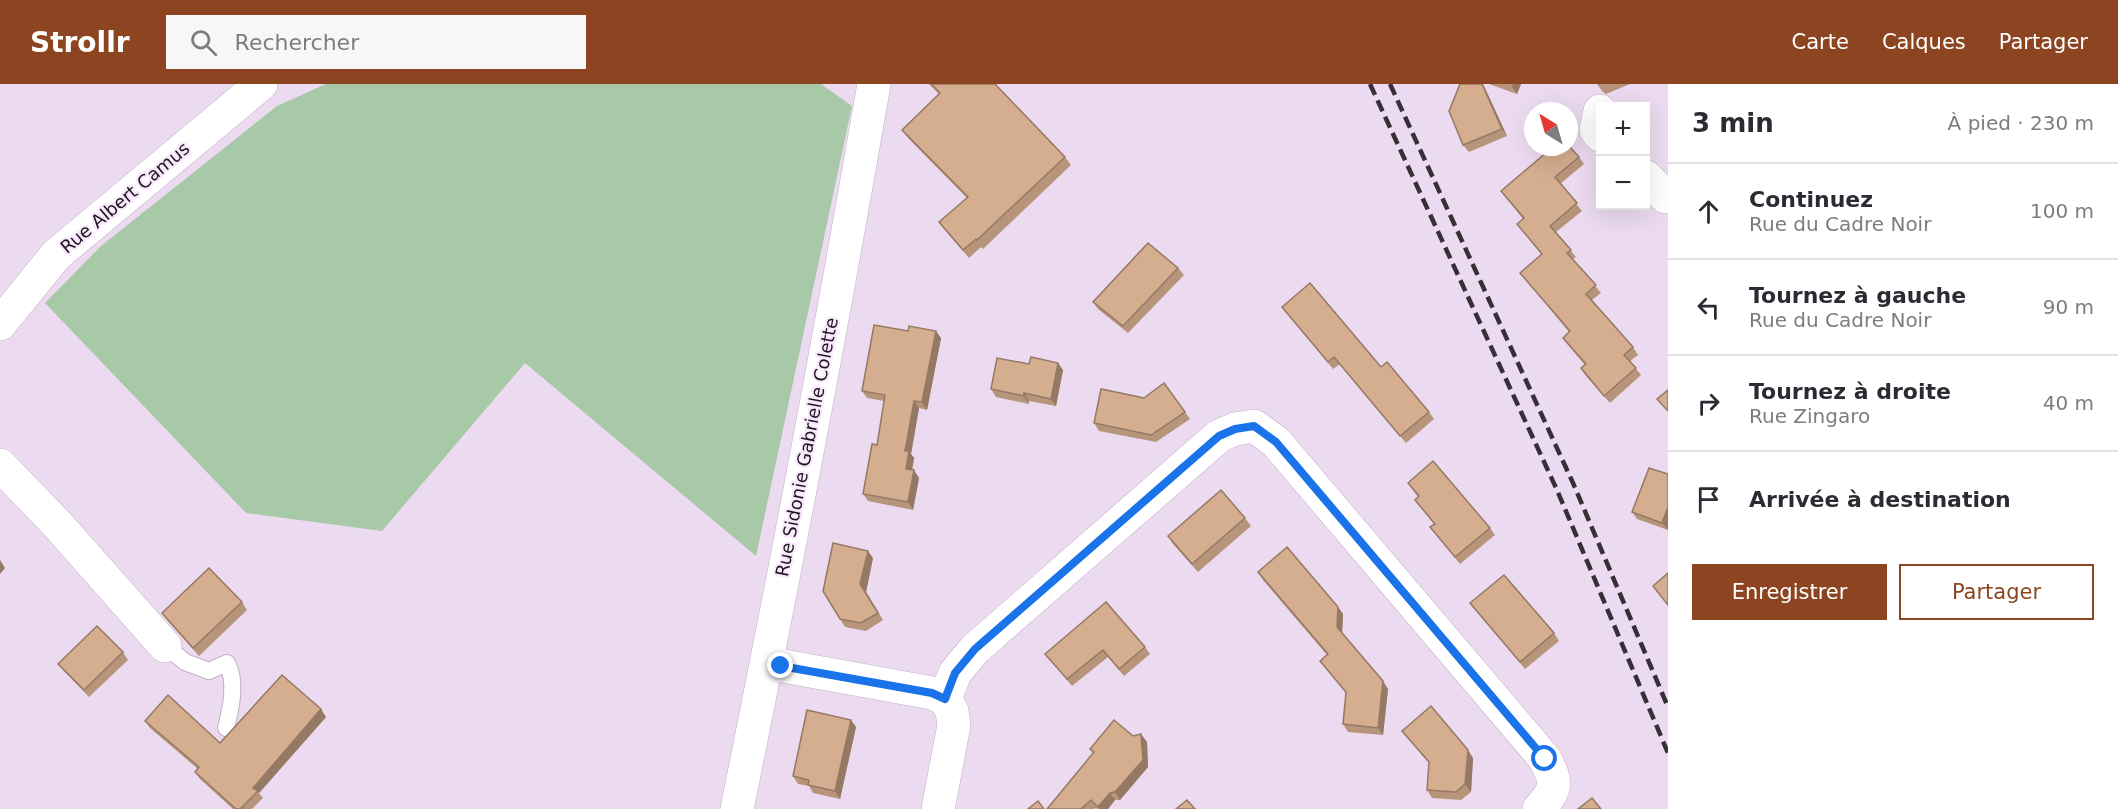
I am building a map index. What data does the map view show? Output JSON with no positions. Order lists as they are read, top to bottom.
{
  "streets": {
    "street": ["Rue Albert Camus", "Rue Sidonie Gabrielle Colette"]
  },
  "north": "top left",
  "page": {
    "header": "Strollr",
    "search": "Rechercher",
    "nav": ["Carte", "Calques", "Partager"],
    "heading": ["3 min", "À pied · 230 m"],
    "map_buttons": ["+", "−"],
    "list": [
      ["Continuez", "Rue du Cadre Noir", "100 m"],
      ["Tournez à gauche", "Rue du Cadre Noir", "90 m"],
      ["Tournez à droite", "Rue Zingaro", "40 m"],
      "Arrivée à destination"
    ],
    "buttons": ["Enregistrer", "Partager"]
  }
}
